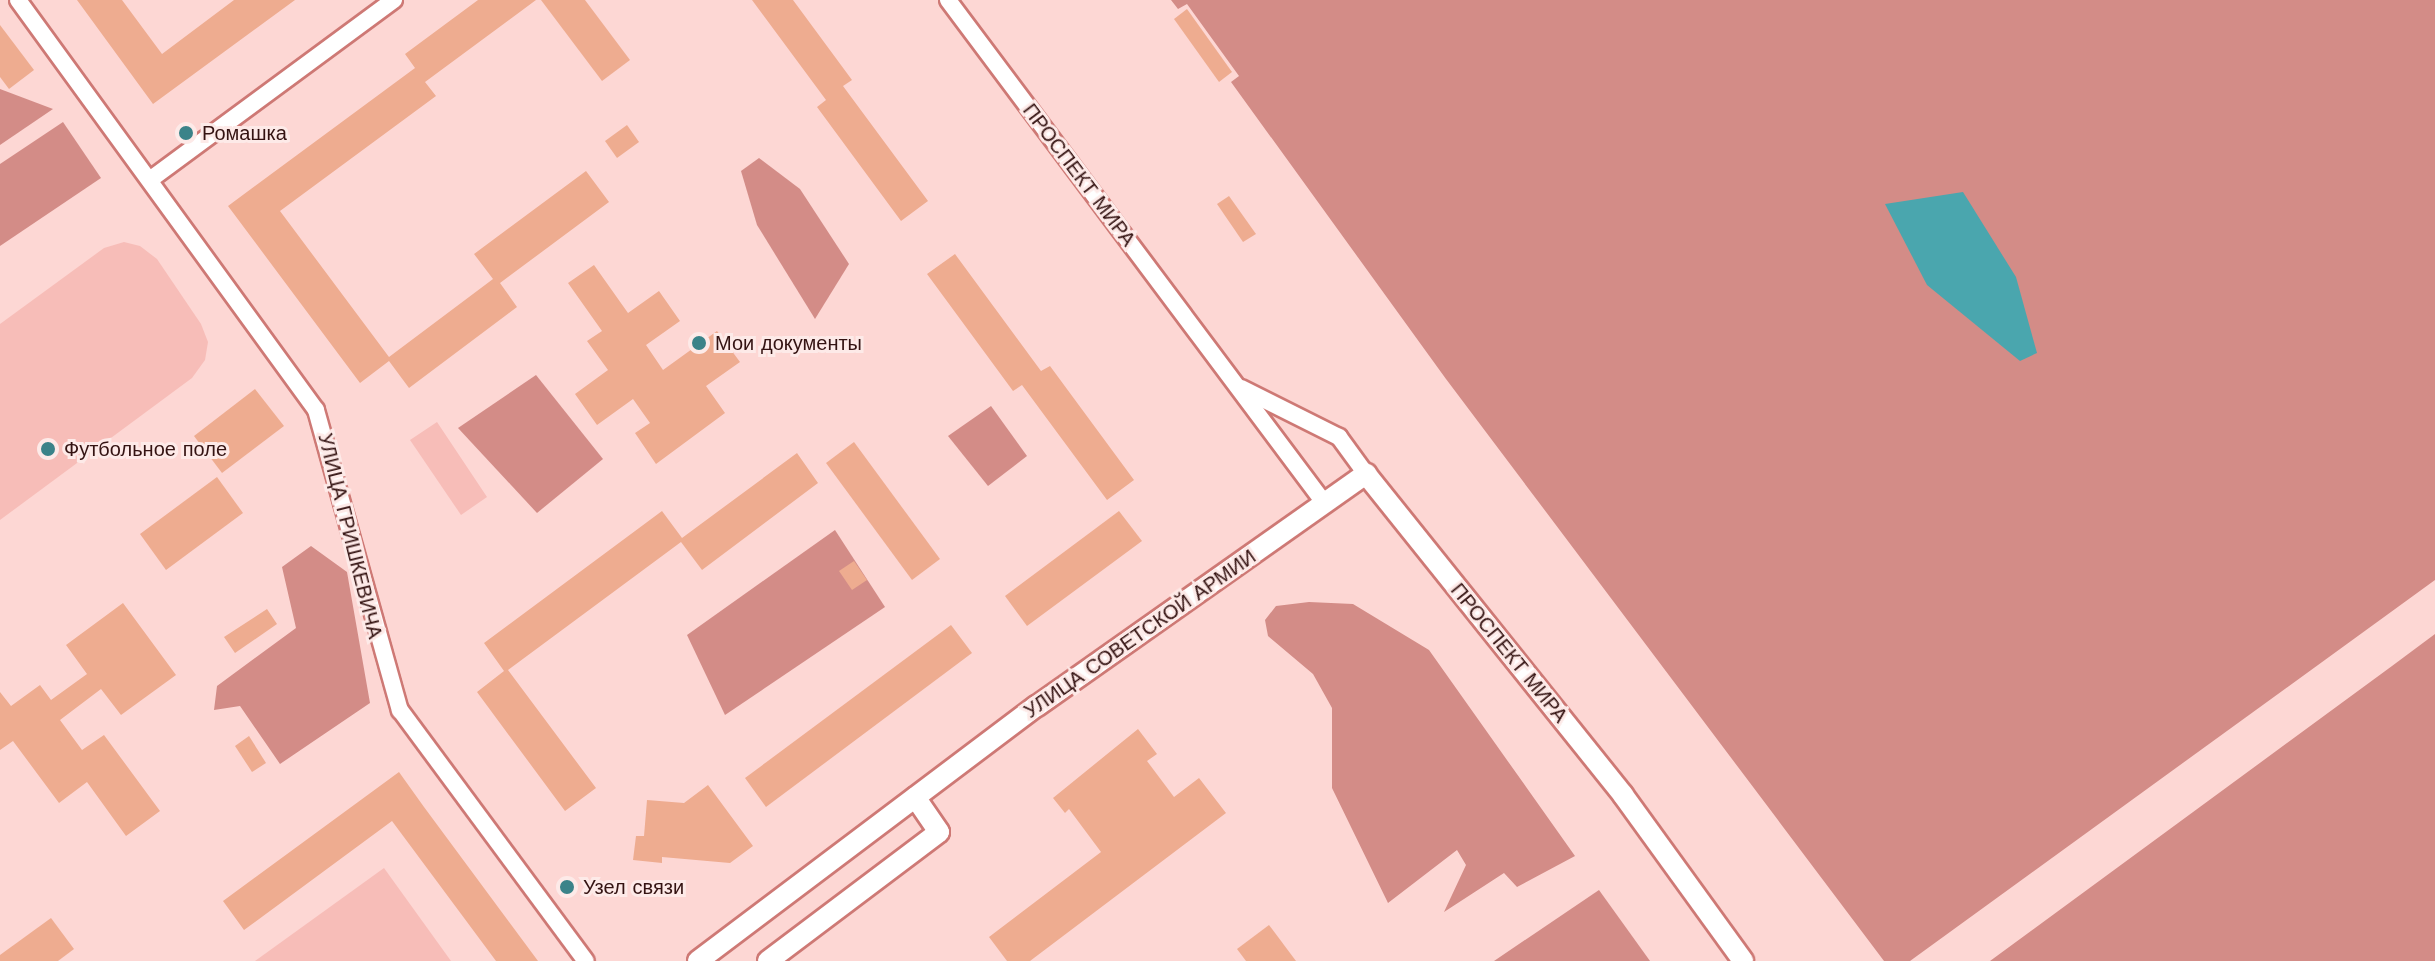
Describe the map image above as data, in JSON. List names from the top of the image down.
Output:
{
  "streets": {
    "street": ["ПРОСПЕКТ МИРА", "УЛИЦА ГРИШКЕВИЧА", "УЛИЦА СОВЕТСКОЙ АРМИИ"]
  },
  "crossings": [
    ["ПРОСПЕКТ МИРА", "УЛИЦА СОВЕТСКОЙ АРМИИ"]
  ],
  "places": [
    "Ромашка",
    "Мои документы",
    "Футбольное поле",
    "Узел связи"
  ]
}
